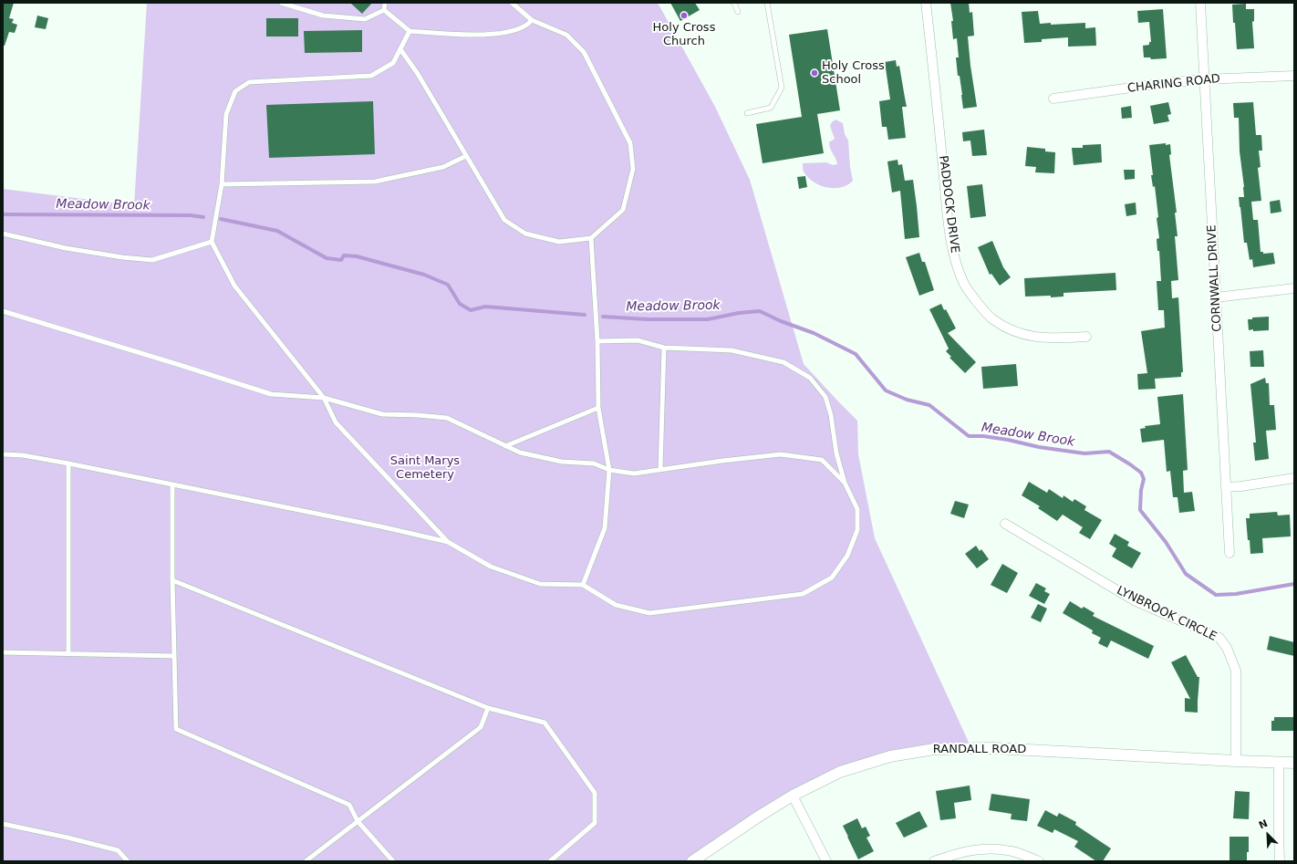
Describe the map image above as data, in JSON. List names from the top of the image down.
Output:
{
  "streets": {
    "street": [
      "CHARING ROAD",
      "PADDOCK DRIVE",
      "CORNWALL DRIVE",
      "LYNBROOK CIRCLE",
      "RANDALL ROAD"
    ]
  },
  "crossings": [
    ["CHARING ROAD", "CORNWALL DRIVE"],
    ["LYNBROOK CIRCLE", "RANDALL ROAD"]
  ],
  "water": ["Meadow Brook"],
  "parks": ["Saint Marys Cemetery"],
  "places": ["Holy Cross Church", "Holy Cross School"],
  "north": "top left"
}
